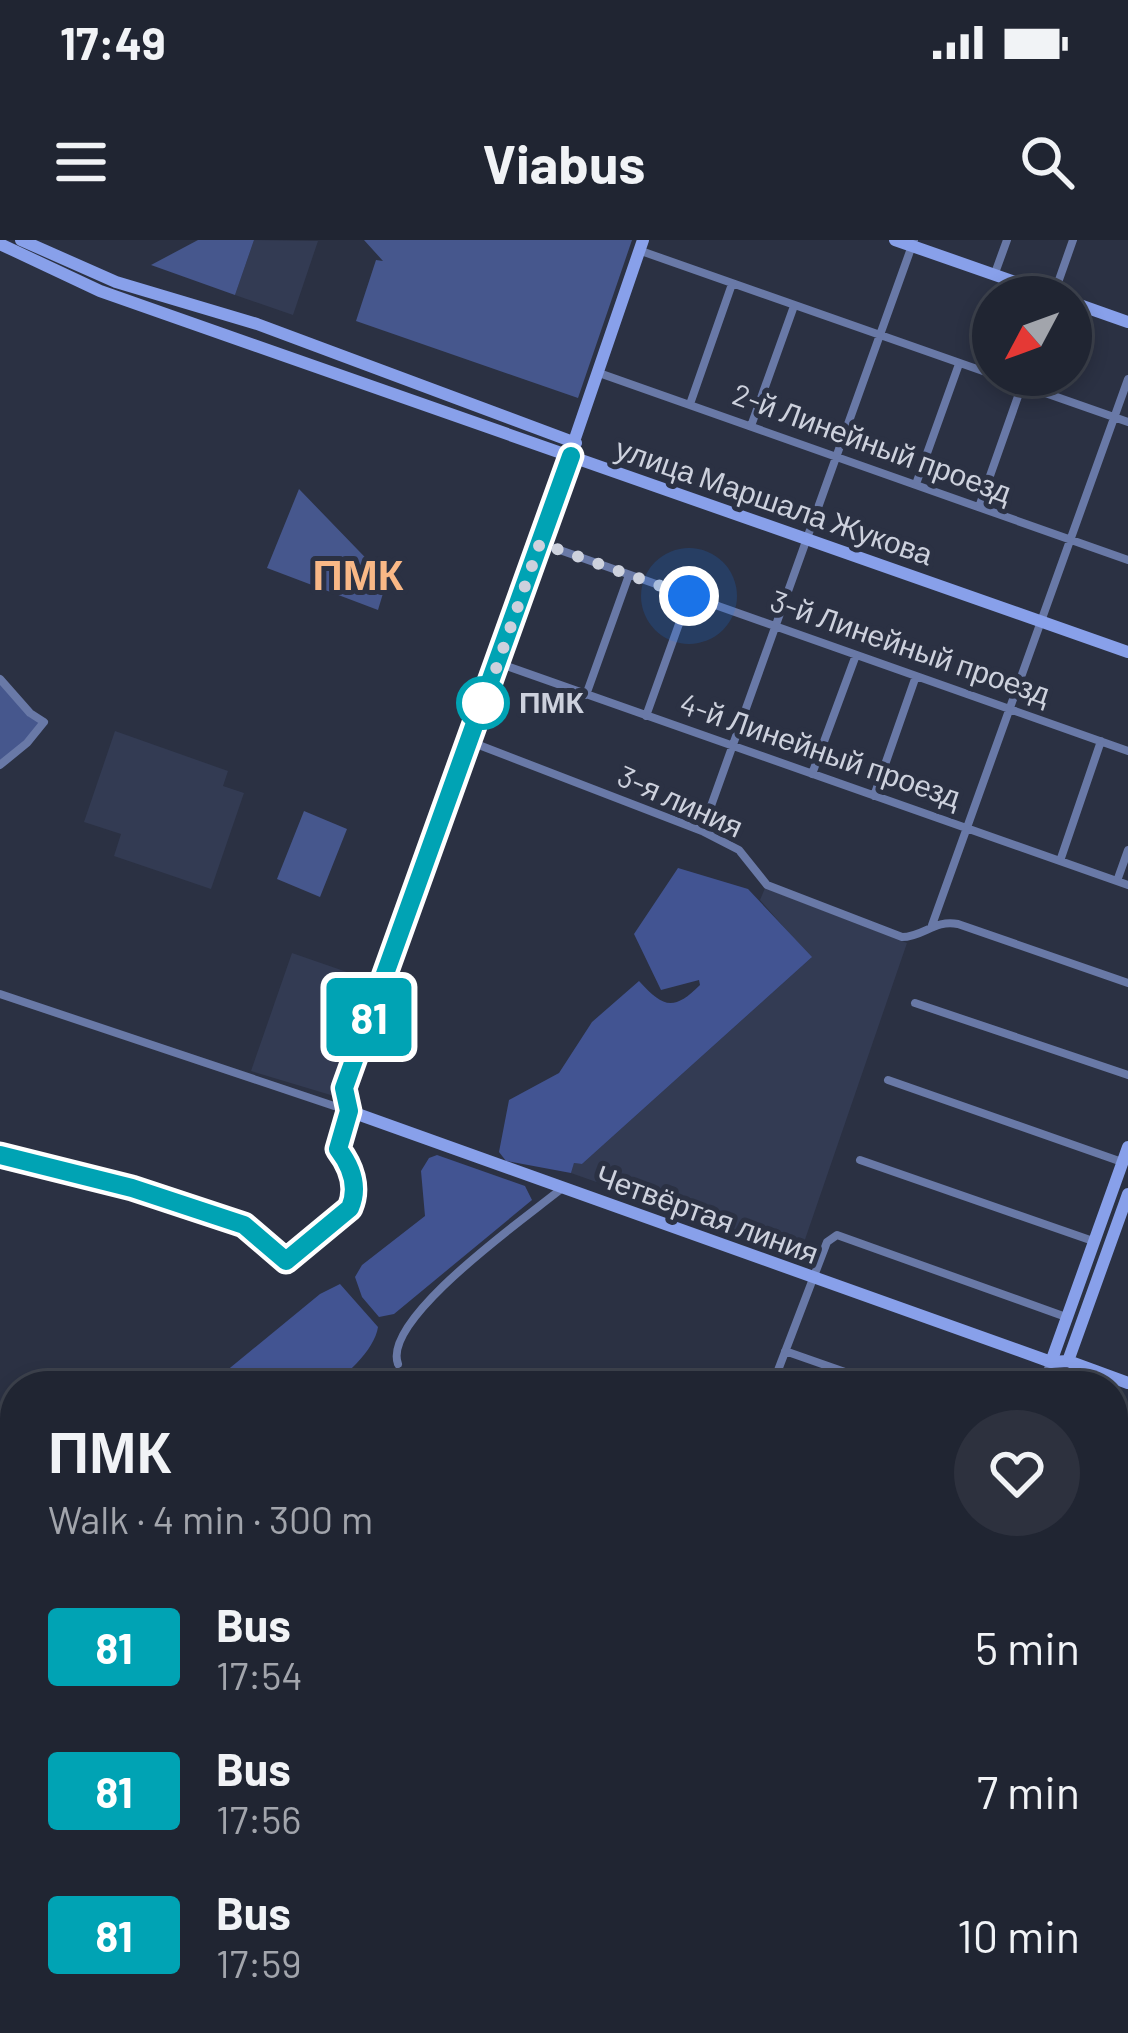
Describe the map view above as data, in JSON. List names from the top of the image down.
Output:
{
  "streets": {
    "main road": ["улица Маршала Жукова", "Четвёртая линия"],
    "street": [
      "2-й Линейный проезд",
      "3-й Линейный проезд",
      "4-й Линейный проезд",
      "3-я линия"
    ]
  },
  "districts": ["ПМК"],
  "places": ["ПМК"],
  "lines": ["bus line 81"],
  "north": "bottom left",
  "page": {
    "status": "17:49",
    "header": "Viabus",
    "on_map": "81",
    "heading": ["ПМК", "Walk · 4 min · 300 m"],
    "list": [
      {
        "mark": "81",
        "name": "Bus",
        "note": "17:54",
        "value": "5 min"
      },
      {
        "mark": "81",
        "name": "Bus",
        "note": "17:56",
        "value": "7 min"
      },
      {
        "mark": "81",
        "name": "Bus",
        "note": "17:59",
        "value": "10 min"
      }
    ]
  }
}
